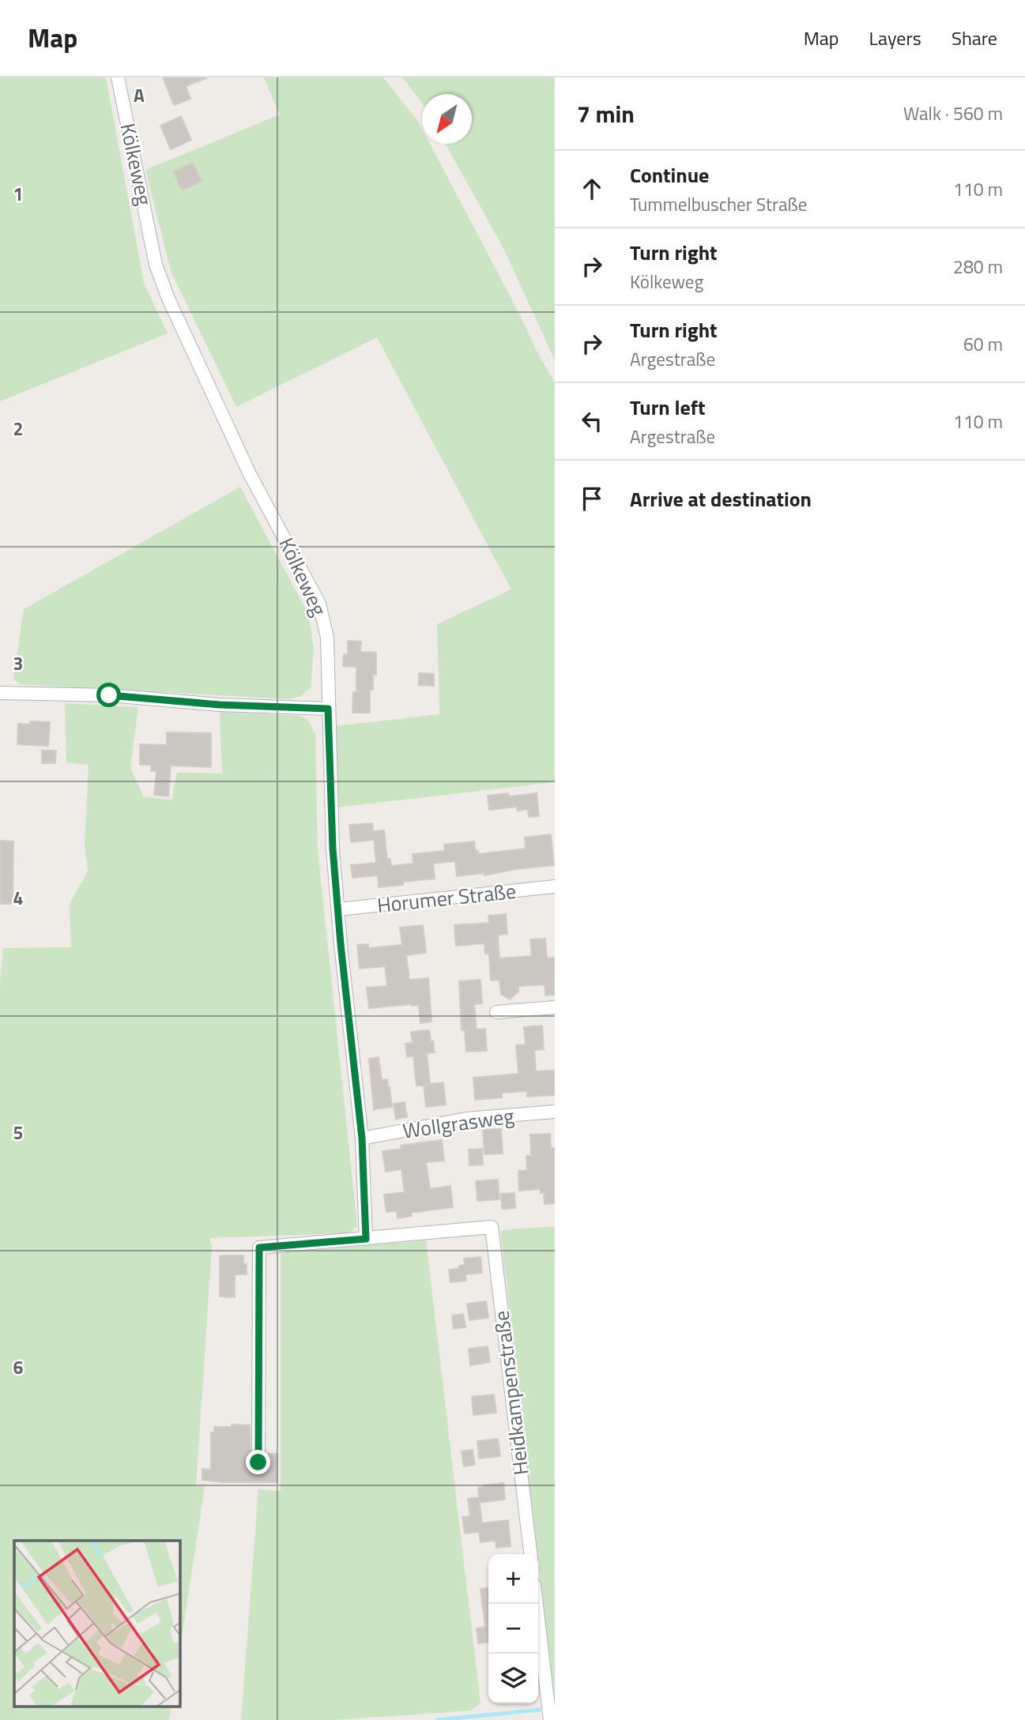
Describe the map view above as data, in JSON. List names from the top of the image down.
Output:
{
  "streets": {
    "street": [
      "Kölkeweg",
      "Horumer Straße",
      "Wollgrasweg",
      "Heidkampenstraße"
    ]
  },
  "crossings": [
    ["Kölkeweg", "Horumer Straße"],
    ["Kölkeweg", "Wollgrasweg"],
    ["Kölkeweg", "Heidkampenstraße"]
  ],
  "north": "bottom left",
  "page": {
    "header": "Map",
    "nav": ["Map", "Layers", "Share"],
    "heading": ["7 min", "Walk · 560 m"],
    "list": [
      ["Continue", "Tummelbuscher Straße", "110 m"],
      ["Turn right", "Kölkeweg", "280 m"],
      ["Turn right", "Argestraße", "60 m"],
      ["Turn left", "Argestraße", "110 m"],
      "Arrive at destination"
    ],
    "map_buttons": ["+", "−"]
  },
  "grid": {
    "columns": ["A"],
    "rows": [
      "1",
      "2",
      "3",
      "4",
      "5",
      "6"
    ]
  }
}
